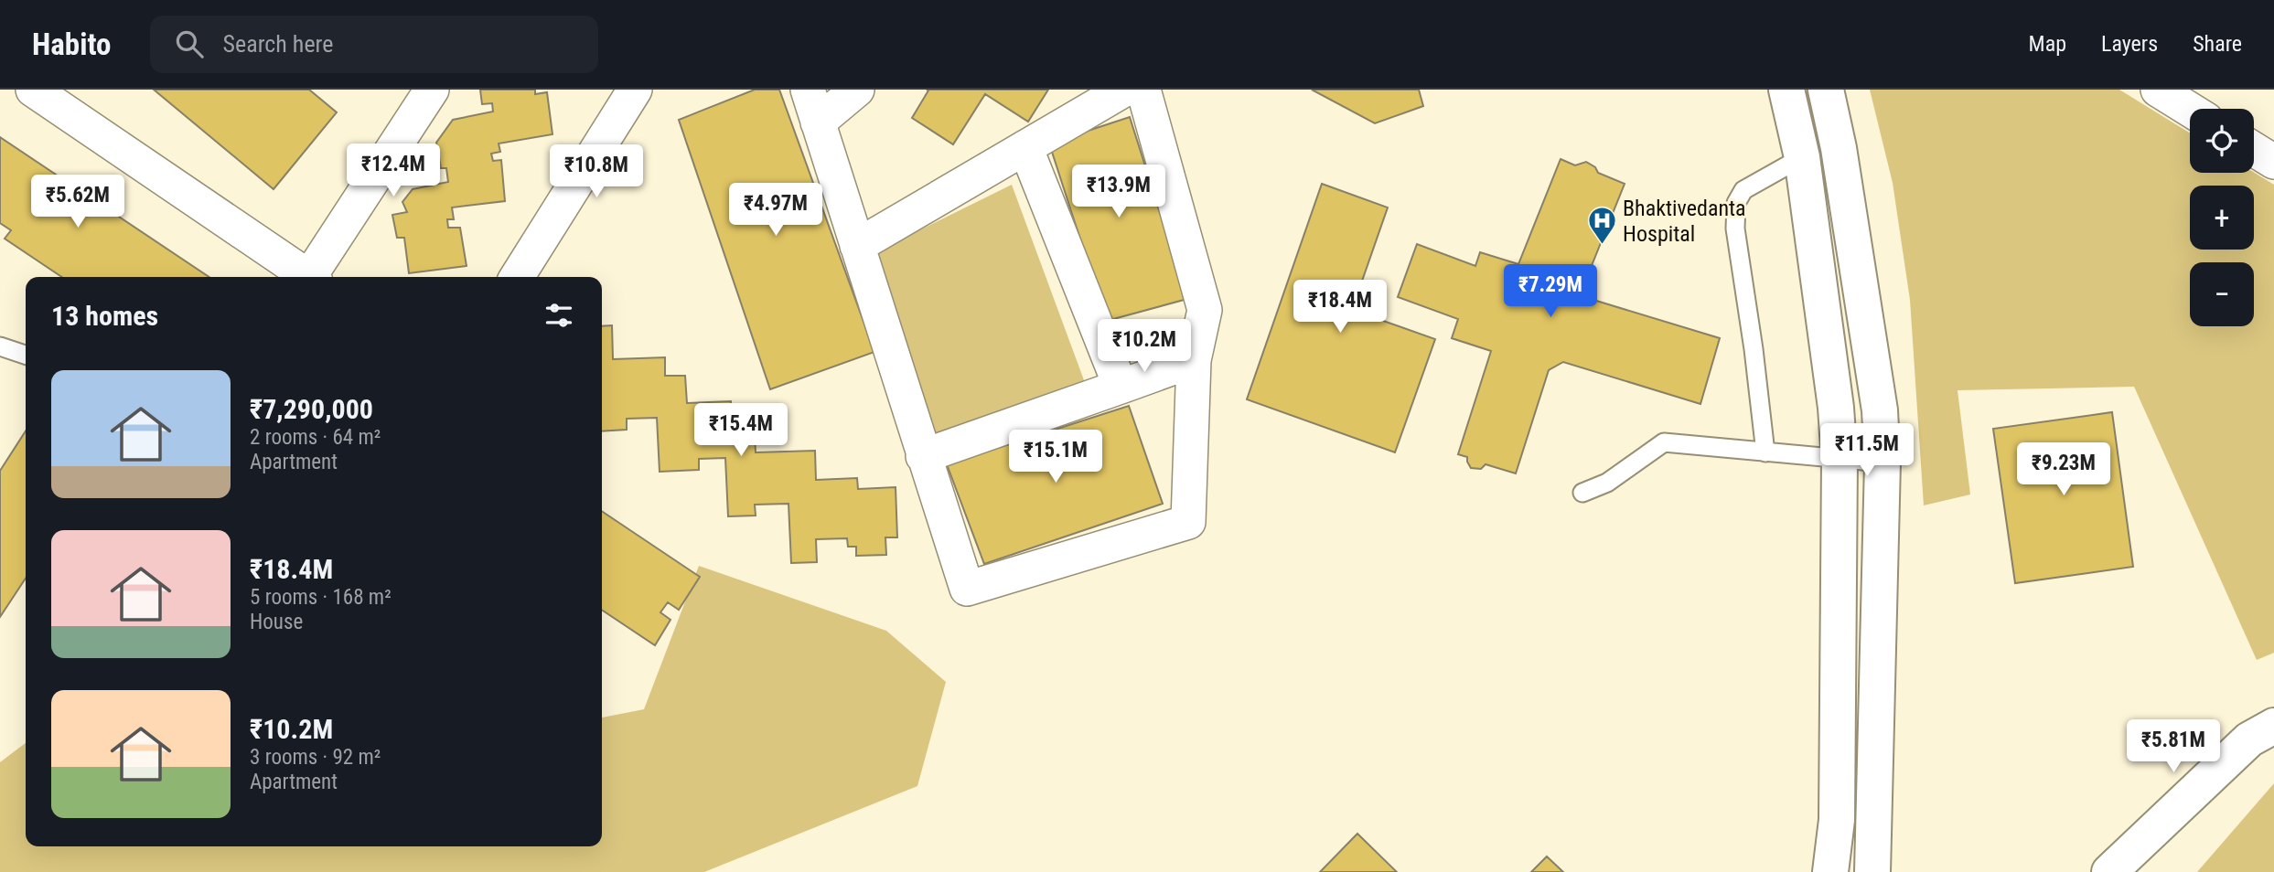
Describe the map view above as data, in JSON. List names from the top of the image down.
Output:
{
  "places": {
    "hospital": ["Bhaktivedanta Hospital"]
  },
  "page": {
    "header": "Habito",
    "search": "Search here",
    "nav": ["Map", "Layers", "Share"],
    "map_buttons": ["+", "−"],
    "price": [
      "₹12.4M",
      "₹10.8M",
      "₹13.9M",
      "₹5.62M",
      "₹4.97M",
      "₹7.29M",
      "₹18.4M",
      "₹10.2M",
      "₹15.4M",
      "₹11.5M",
      "₹15.1M",
      "₹9.23M",
      "₹5.81M"
    ],
    "heading": "13 homes",
    "list": [
      {
        "name": "₹7,290,000",
        "note": "2 rooms · 64 m² · Apartment"
      },
      {
        "name": "₹18.4M",
        "note": "5 rooms · 168 m² · House"
      },
      {
        "name": "₹10.2M",
        "note": "3 rooms · 92 m² · Apartment"
      }
    ]
  }
}
